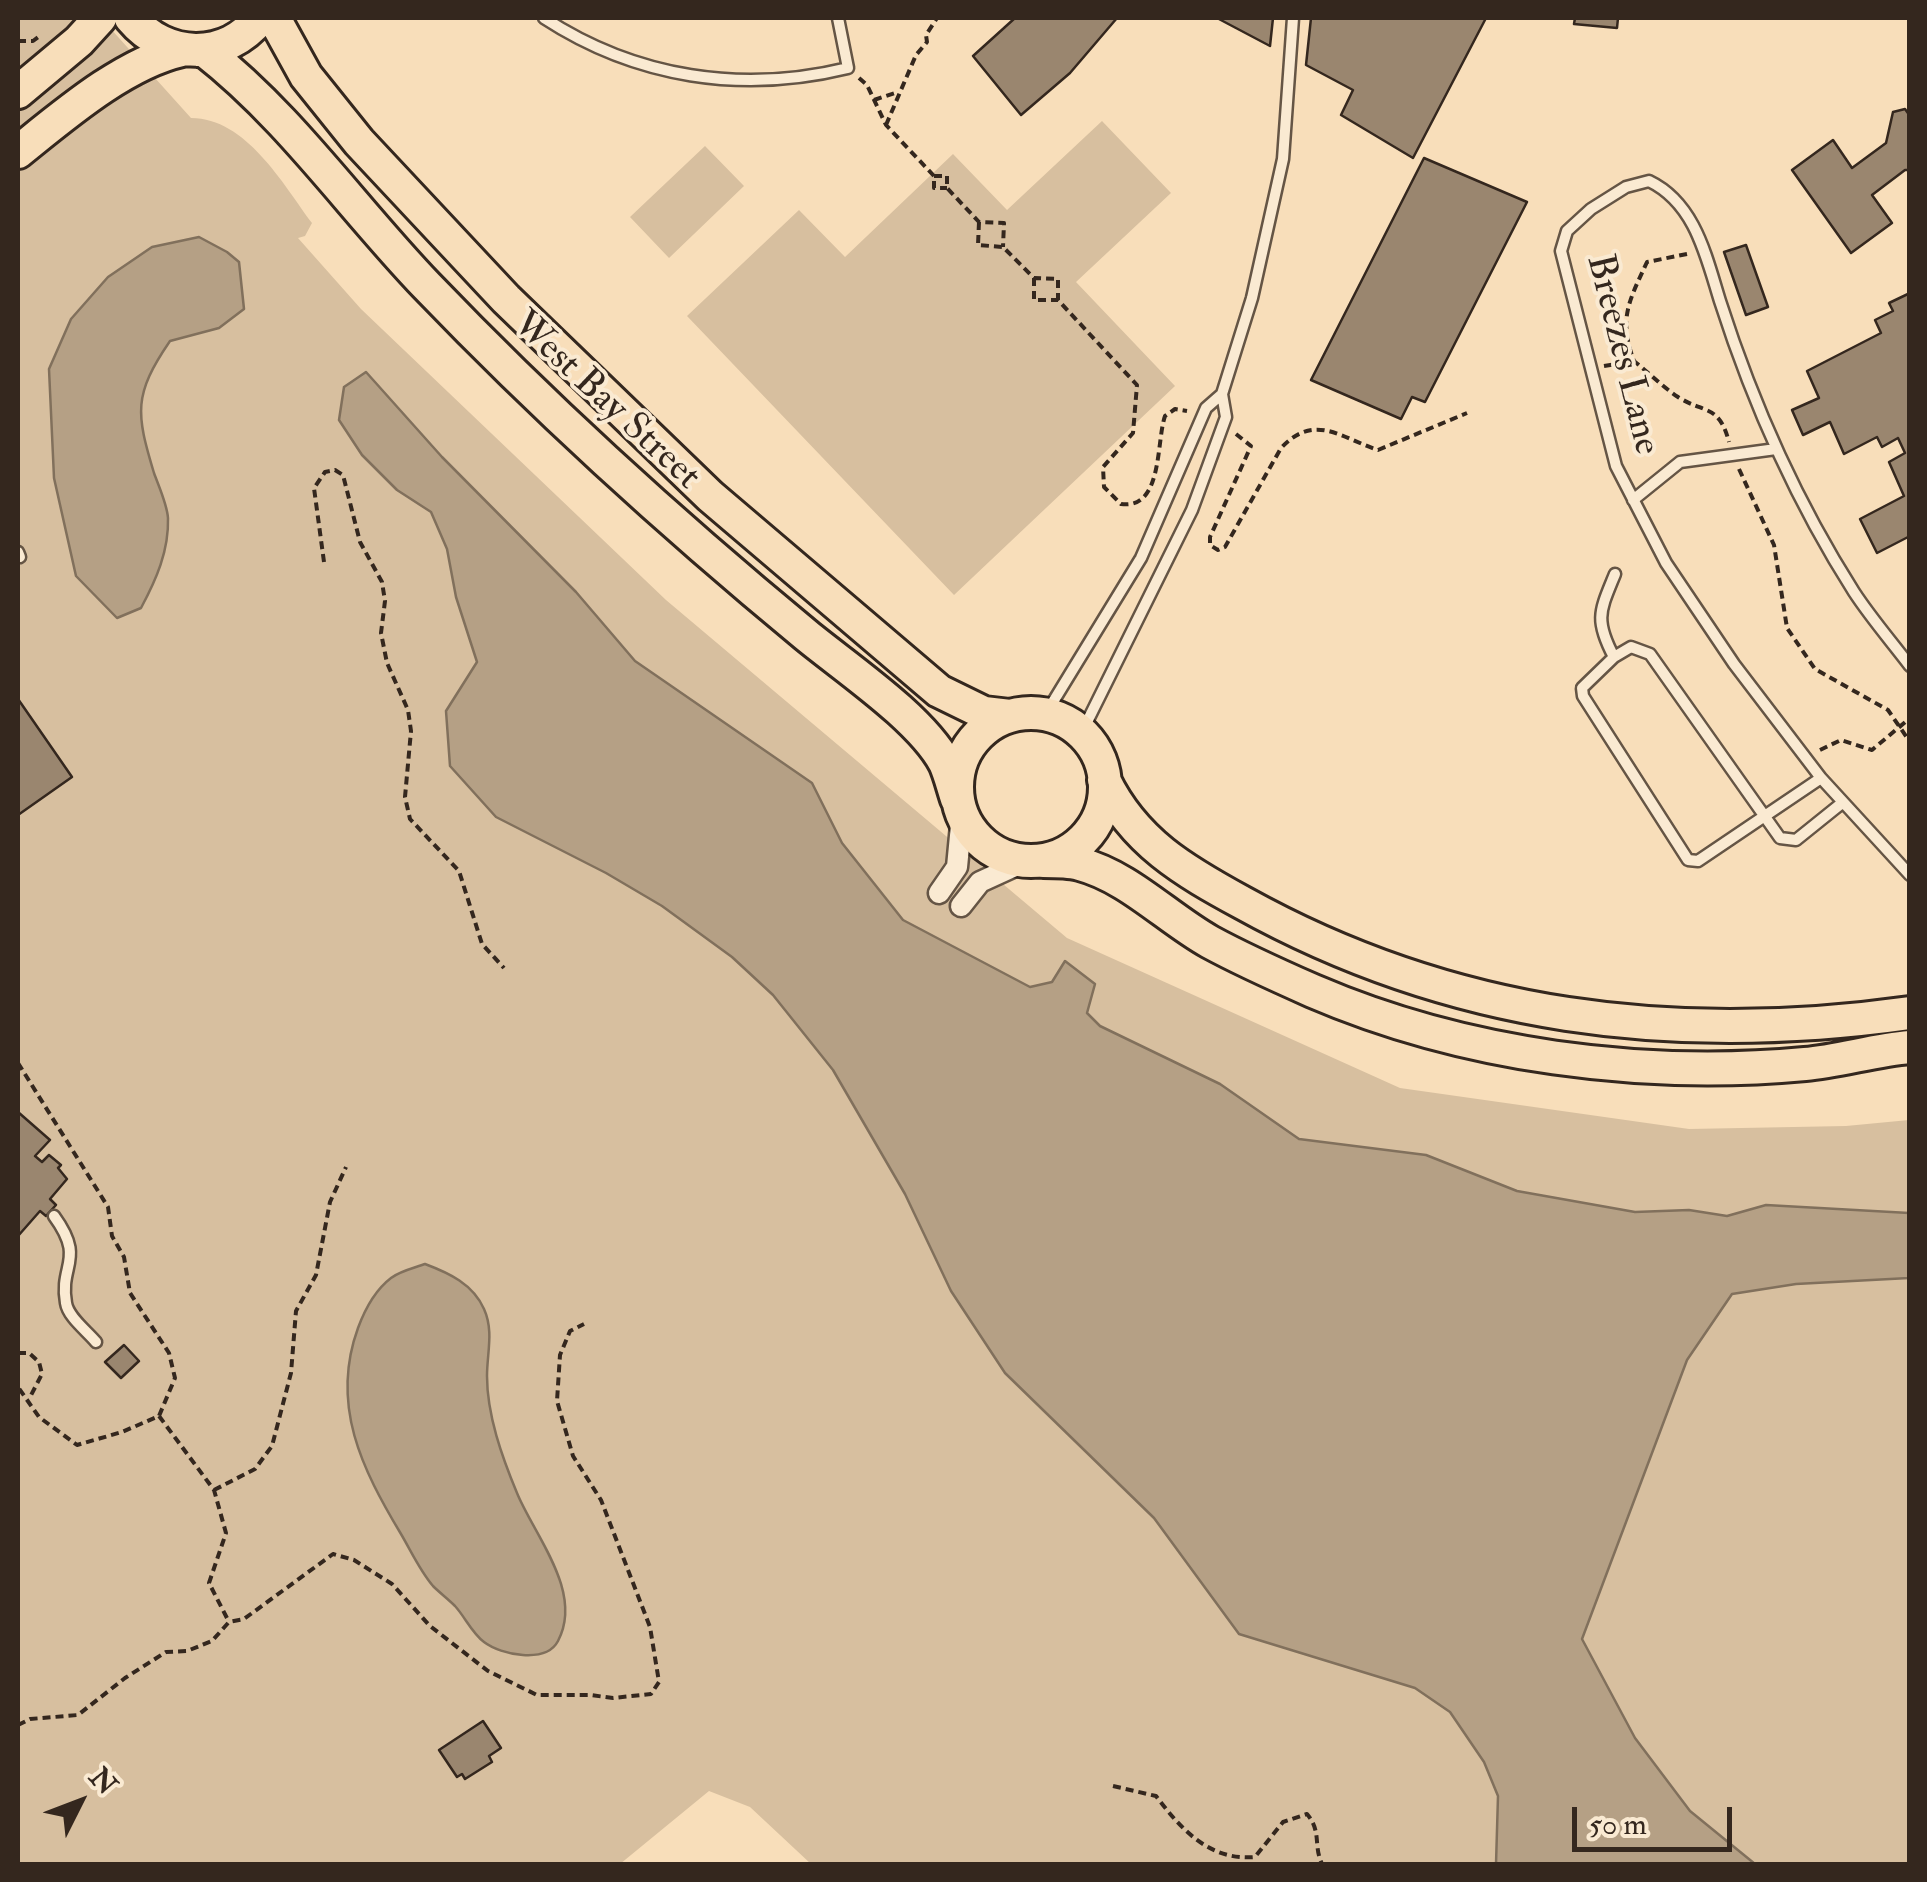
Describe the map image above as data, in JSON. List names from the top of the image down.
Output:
{
  "streets": {
    "main road": ["West Bay Street"],
    "lane": ["Breezes Lane"]
  },
  "scale_bar": "50 m",
  "north": "top right"
}
